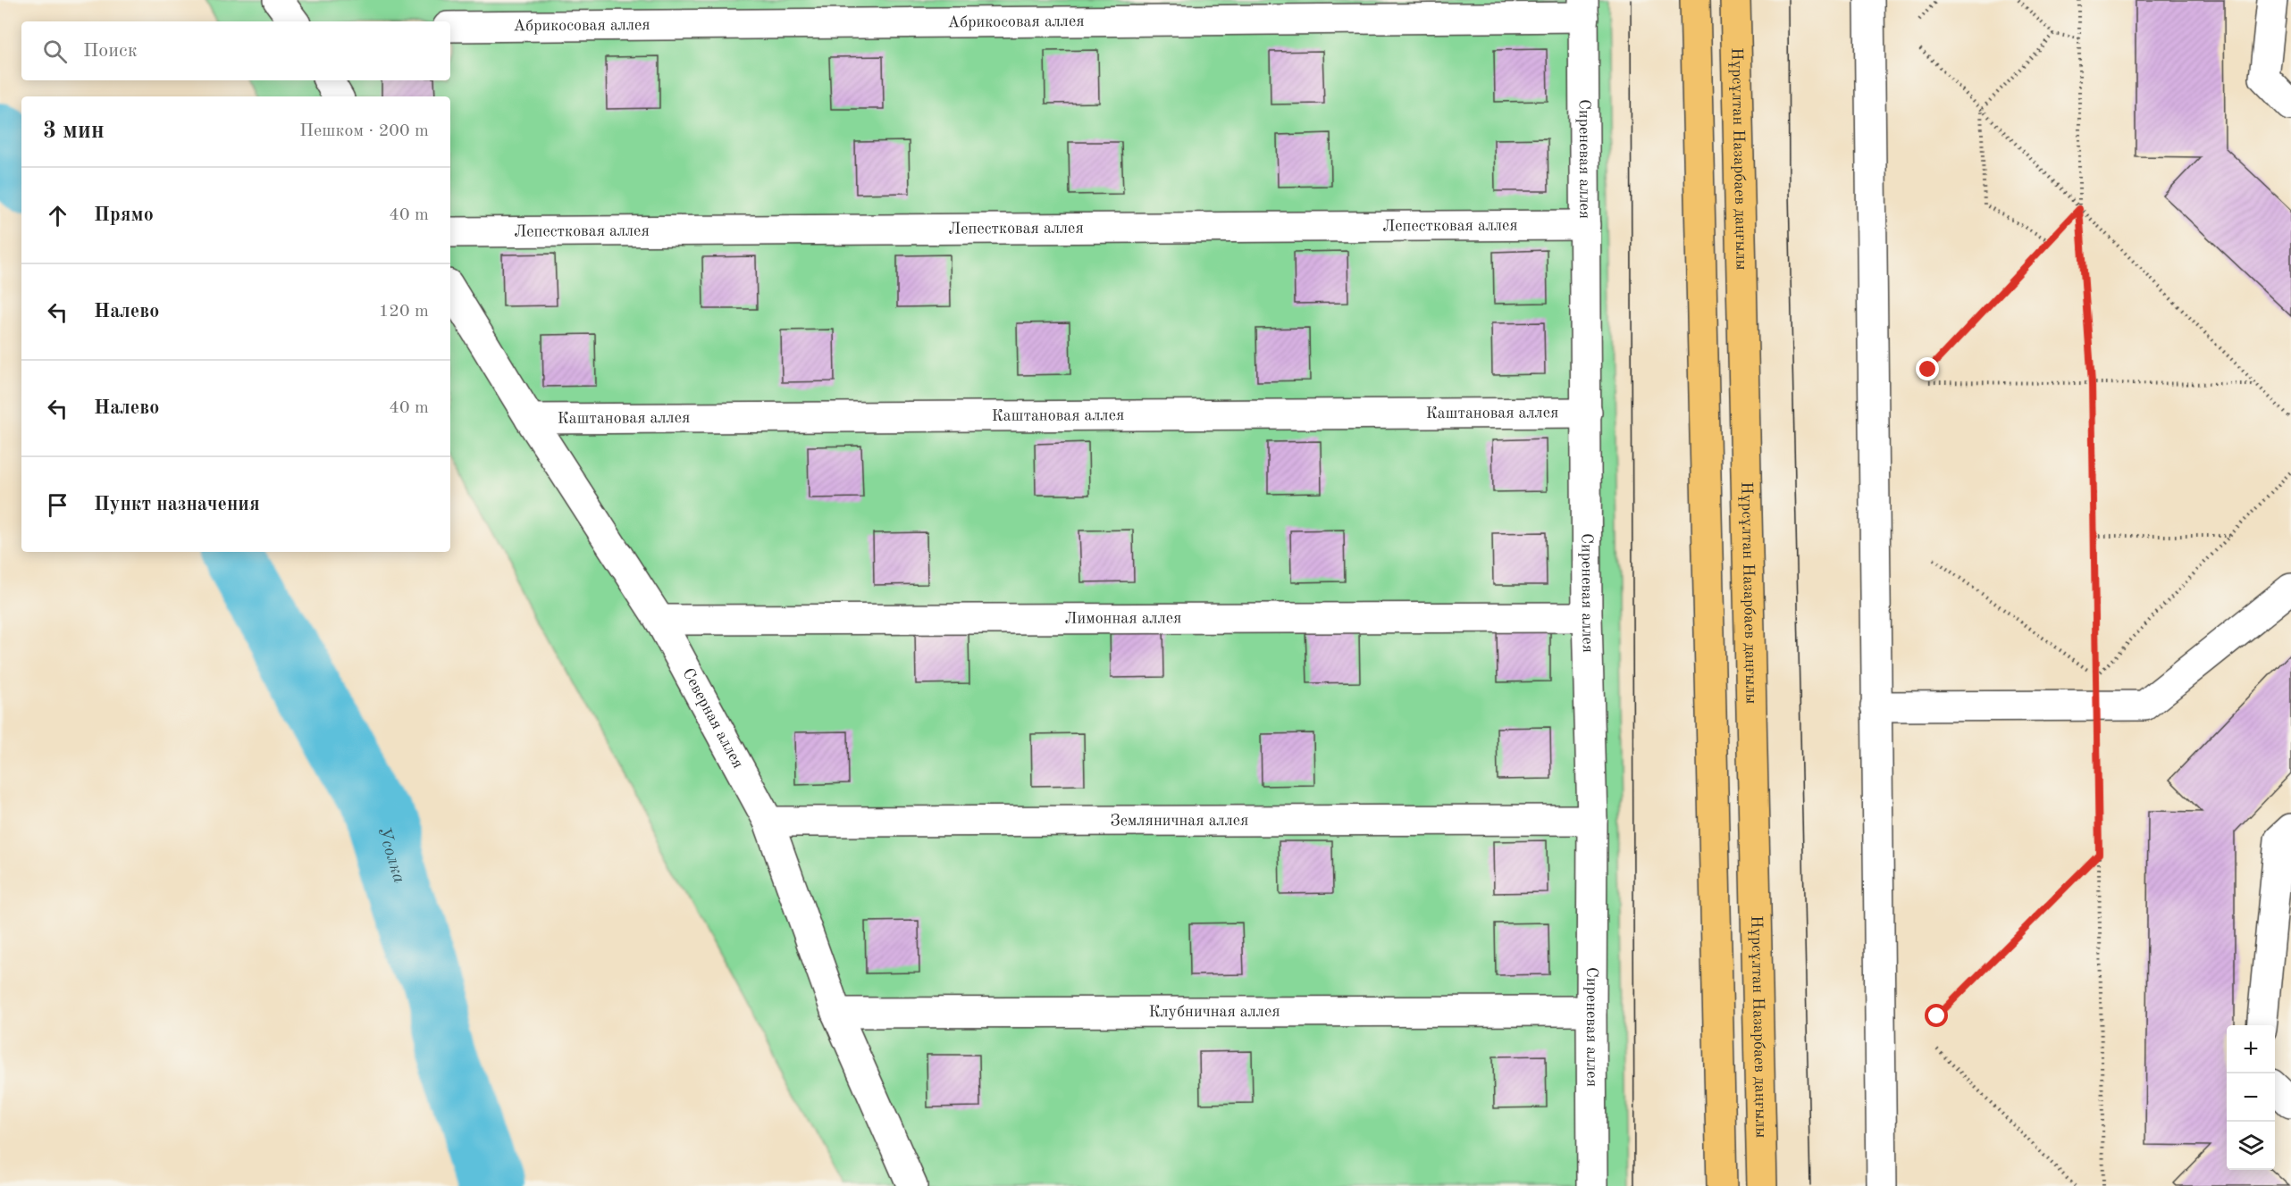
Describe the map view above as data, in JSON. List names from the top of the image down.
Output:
{
  "streets": {
    "main road": ["Нұрсұлтан Назарбаев даңғылы"],
    "street": [
      "Абрикосовая аллея",
      "Сиреневая аллея",
      "Лепестковая аллея",
      "Каштановая аллея",
      "Лимонная аллея",
      "Северная аллея",
      "Земляничная аллея",
      "Клубничная аллея"
    ]
  },
  "crossings": [
    ["Абрикосовая аллея", "Сиреневая аллея"],
    ["Сиреневая аллея", "Лепестковая аллея"],
    ["Сиреневая аллея", "Каштановая аллея"],
    ["Сиреневая аллея", "Лимонная аллея"],
    ["Сиреневая аллея", "Земляничная аллея"],
    ["Сиреневая аллея", "Клубничная аллея"],
    ["Каштановая аллея", "Северная аллея"],
    ["Лимонная аллея", "Северная аллея"],
    ["Северная аллея", "Земляничная аллея"],
    ["Северная аллея", "Клубничная аллея"]
  ],
  "water": ["Усолка"],
  "page": {
    "search": "Поиск",
    "heading": ["3 мин", "Пешком · 200 m"],
    "list": [
      ["Прямо", "40 m"],
      ["Налево", "120 m"],
      ["Налево", "40 m"],
      "Пункт назначения"
    ],
    "map_buttons": ["+", "−"]
  }
}
